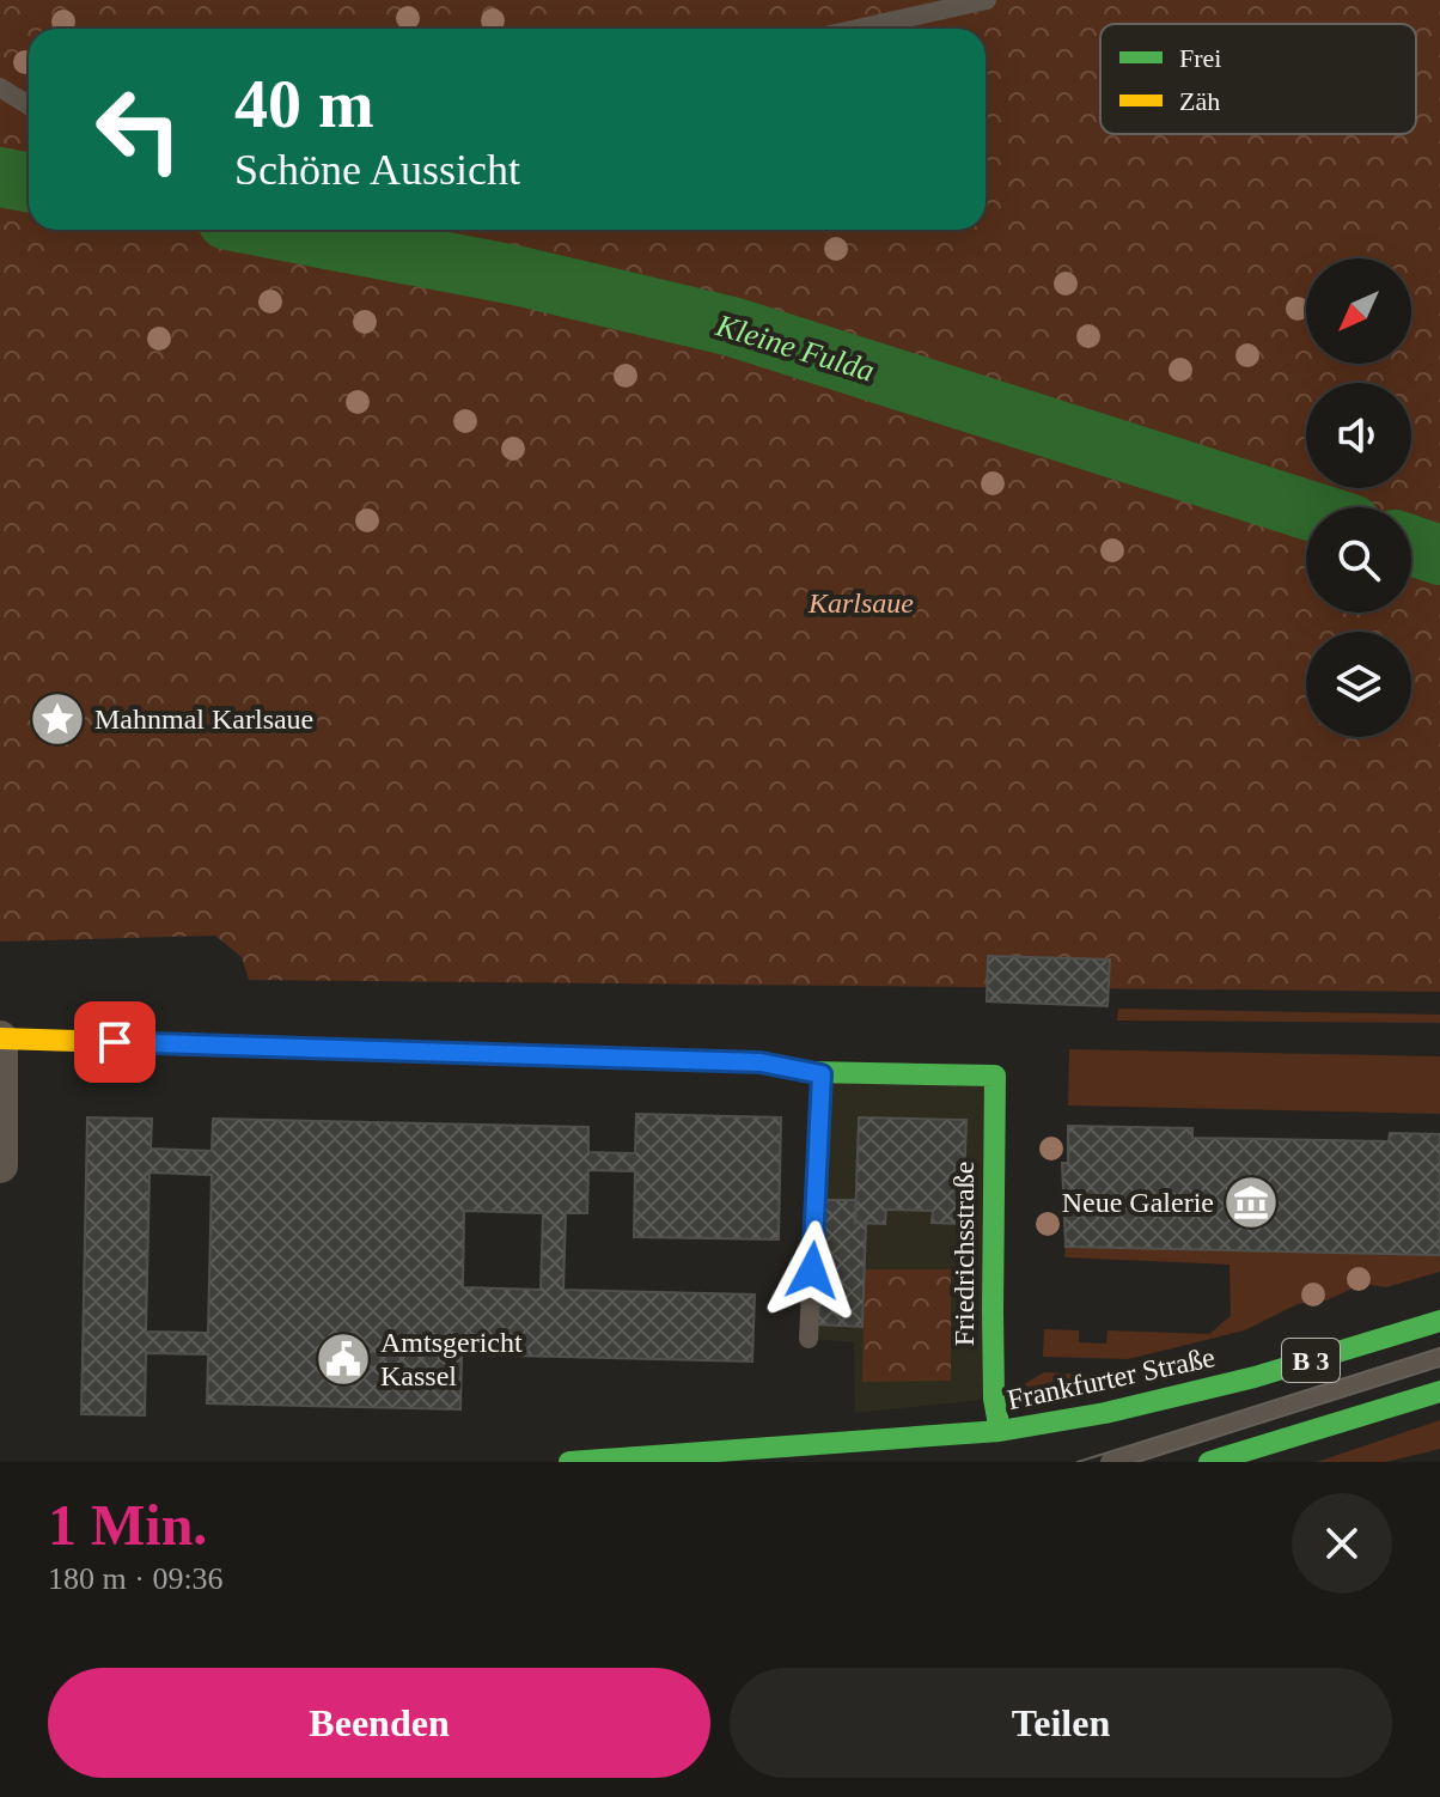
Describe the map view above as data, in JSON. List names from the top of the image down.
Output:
{
  "streets": {
    "street": ["Friedrichsstraße", "B 3", "Frankfurter Straße"]
  },
  "crossings": [
    ["Friedrichsstraße", "Frankfurter Straße"]
  ],
  "water": ["Kleine Fulda"],
  "parks": ["Karlsaue"],
  "places": {
    "place": ["Mahnmal Karlsaue"],
    "museum": ["Neue Galerie"],
    "public building": ["Amtsgericht Kassel"]
  },
  "legend": ["Frei", "Zäh"],
  "north": "bottom left",
  "page": {
    "turn": ["40 m", "Schöne Aussicht"],
    "heading": ["1 Min.", "180 m · 09:36"],
    "buttons": ["Beenden", "Teilen"]
  }
}
